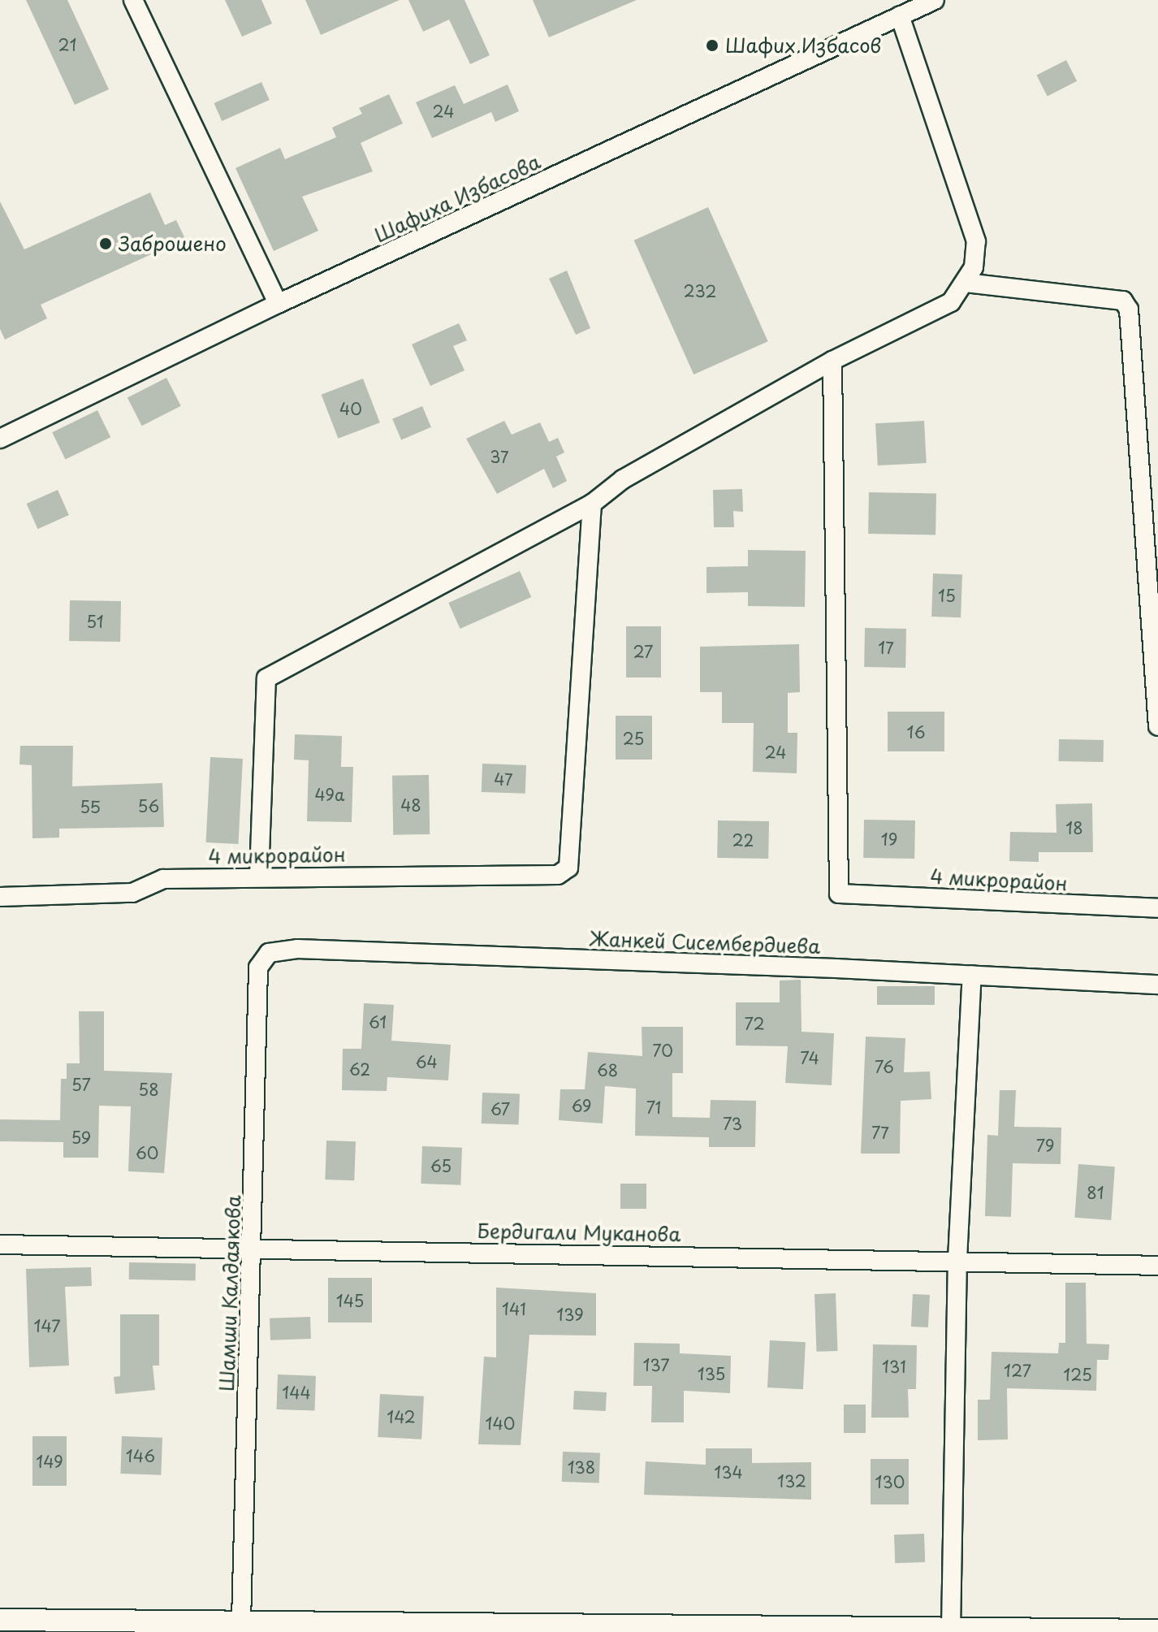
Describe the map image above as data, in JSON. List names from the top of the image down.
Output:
{
  "streets": {
    "street": [
      "Шафиха Избасова",
      "4 микрорайон",
      "Жанкей Сисембердиева",
      "Бердигали Муканова",
      "Шамши Калдаякова"
    ]
  },
  "crossings": [
    ["Жанкей Сисембердиева", "Шамши Калдаякова"],
    ["Бердигали Муканова", "Шамши Калдаякова"]
  ],
  "places": ["Шафих Избасов", "Заброшено"],
  "house_numbers": [
    "21",
    "24",
    "232",
    "40",
    "37",
    "15",
    "51",
    "17",
    "27",
    "16",
    "25",
    "24",
    "47",
    "49а",
    "48",
    "56",
    "55",
    "18",
    "19",
    "22",
    "61",
    "72",
    "70",
    "74",
    "64",
    "76",
    "62",
    "68",
    "57",
    "58",
    "69",
    "71",
    "67",
    "73",
    "77",
    "59",
    "79",
    "60",
    "65",
    "81",
    "145",
    "141",
    "139",
    "147",
    "137",
    "131",
    "127",
    "135",
    "125",
    "144",
    "142",
    "140",
    "146",
    "149",
    "138",
    "134",
    "132",
    "130"
  ]
}
